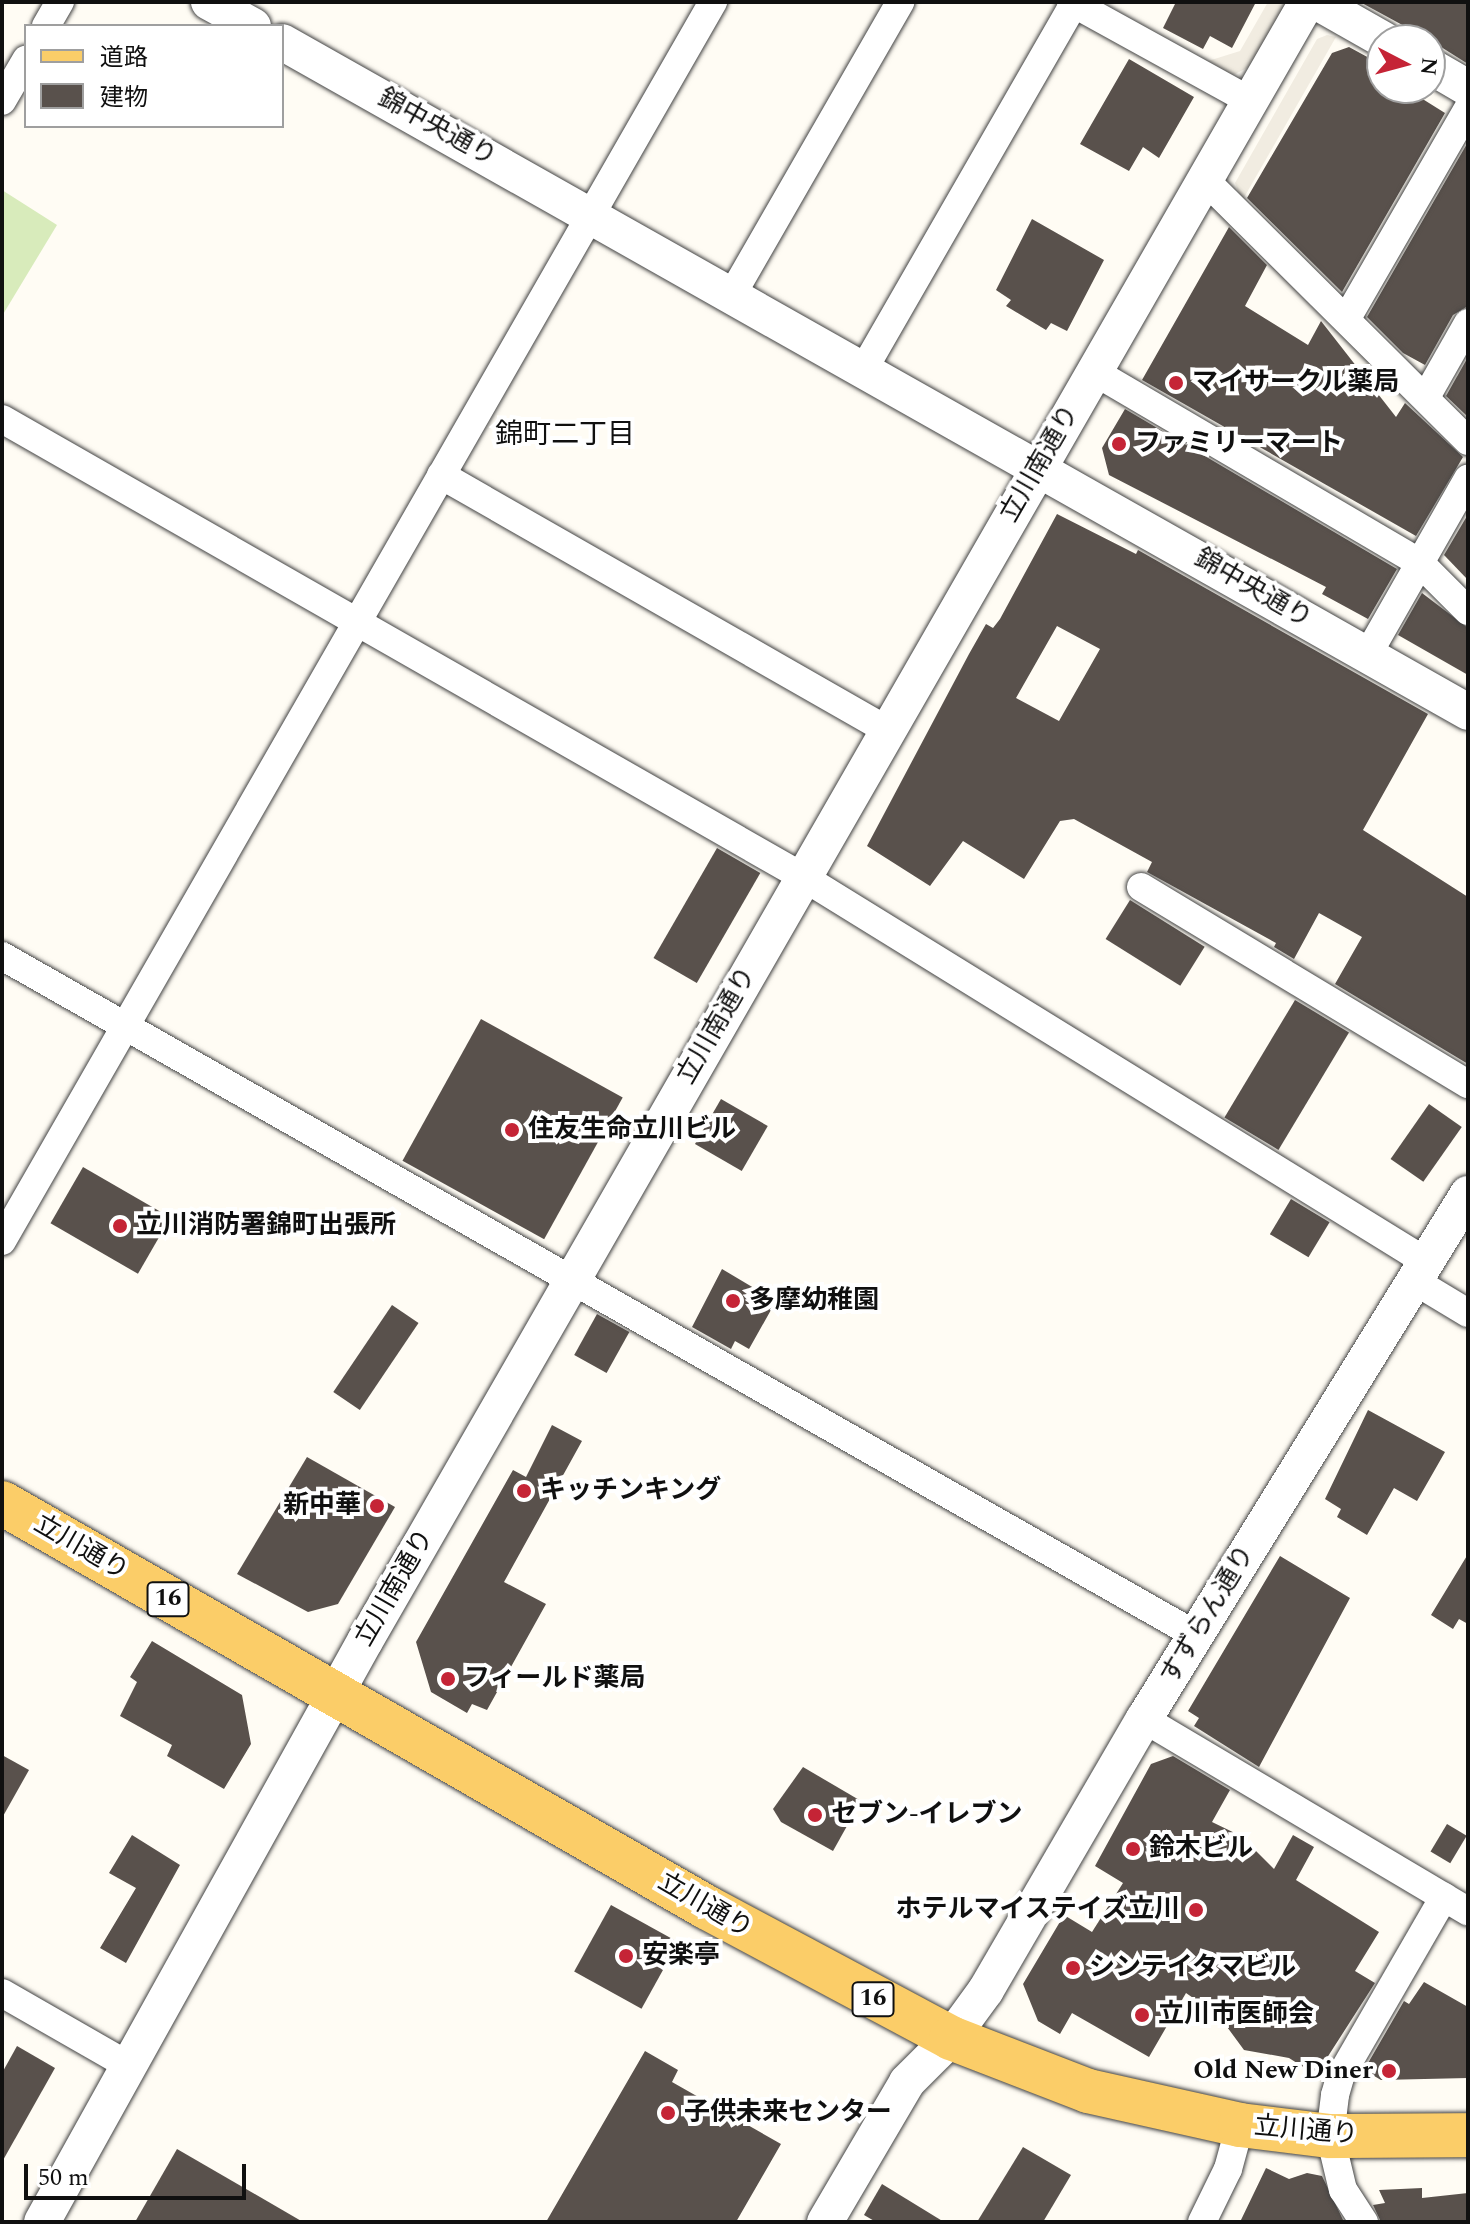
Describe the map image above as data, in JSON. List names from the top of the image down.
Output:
{
  "streets": {
    "main road": ["立川通り", "16"],
    "street": ["錦中央通り", "立川南通り", "すずらん通り"]
  },
  "crossings": [
    ["錦中央通り", "立川南通り"],
    ["立川南通り", "立川通り"],
    ["立川通り", "すずらん通り"]
  ],
  "districts": ["錦町二丁目"],
  "places": [
    "マイサークル薬局",
    "ファミリーマート",
    "住友生命立川ビル",
    "立川消防署錦町出張所",
    "多摩幼稚園",
    "キッチンキング",
    "新中華",
    "フィールド薬局",
    "セブン-イレブン",
    "鈴木ビル",
    "ホテルマイステイズ立川",
    "安楽亭",
    "シンテイタマビル",
    "立川市医師会",
    "Old New Diner",
    "子供未来センター"
  ],
  "legend": ["道路", "建物"],
  "scale_bar": "50 m",
  "north": "right"
}
